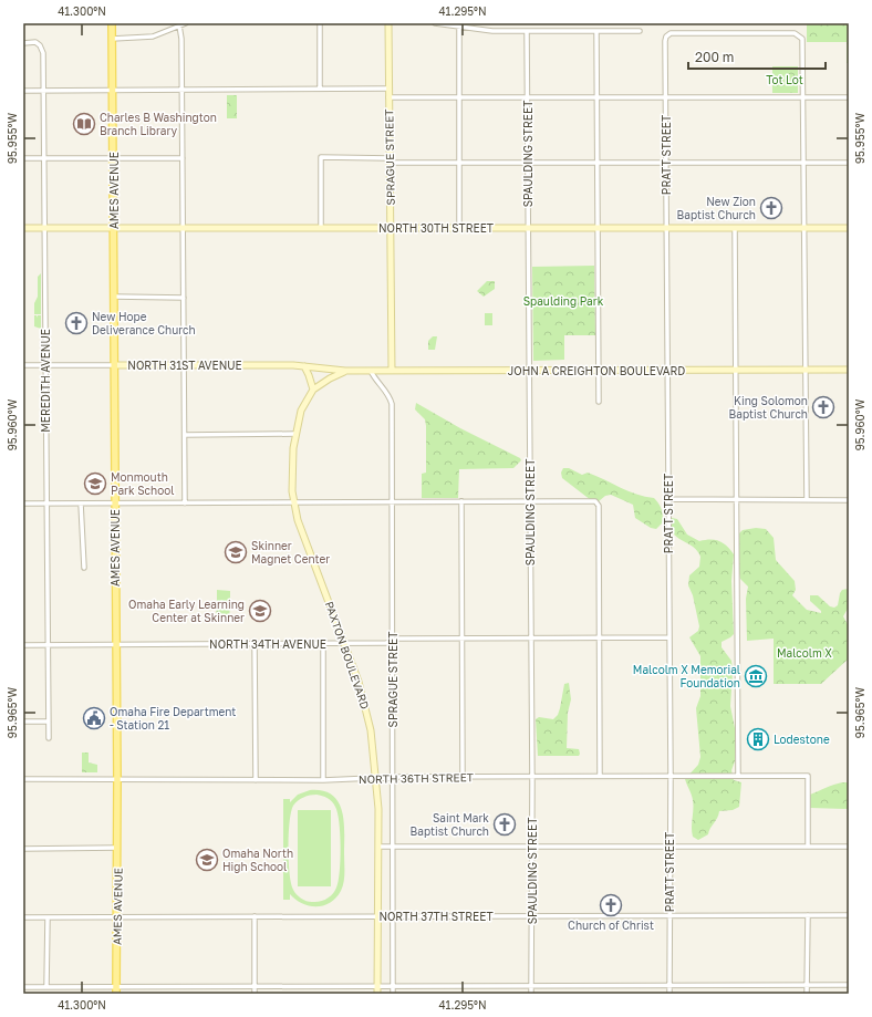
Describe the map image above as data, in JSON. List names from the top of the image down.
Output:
{
  "streets": {
    "main road": ["AMES AVENUE"],
    "street": [
      "SPAULDING STREET",
      "PRATT STREET",
      "SPRAGUE STREET",
      "NORTH 30TH STREET",
      "NORTH 31ST AVENUE",
      "JOHN A CREIGHTON BOULEVARD",
      "MEREDITH AVENUE",
      "NORTH 34TH AVENUE",
      "PAXTON BOULEVARD",
      "NORTH 36TH STREET",
      "NORTH 37TH STREET"
    ]
  },
  "crossings": [
    ["SPAULDING STREET", "NORTH 30TH STREET"],
    ["SPAULDING STREET", "JOHN A CREIGHTON BOULEVARD"],
    ["SPAULDING STREET", "NORTH 34TH AVENUE"],
    ["SPAULDING STREET", "NORTH 36TH STREET"],
    ["SPAULDING STREET", "NORTH 37TH STREET"],
    ["PRATT STREET", "NORTH 30TH STREET"],
    ["PRATT STREET", "JOHN A CREIGHTON BOULEVARD"],
    ["PRATT STREET", "NORTH 34TH AVENUE"],
    ["PRATT STREET", "NORTH 36TH STREET"],
    ["PRATT STREET", "NORTH 37TH STREET"],
    ["SPRAGUE STREET", "NORTH 30TH STREET"],
    ["SPRAGUE STREET", "JOHN A CREIGHTON BOULEVARD"],
    ["SPRAGUE STREET", "NORTH 34TH AVENUE"],
    ["SPRAGUE STREET", "NORTH 36TH STREET"],
    ["SPRAGUE STREET", "NORTH 37TH STREET"],
    ["AMES AVENUE", "NORTH 30TH STREET"],
    ["AMES AVENUE", "NORTH 31ST AVENUE"],
    ["AMES AVENUE", "NORTH 34TH AVENUE"],
    ["AMES AVENUE", "NORTH 36TH STREET"],
    ["AMES AVENUE", "NORTH 37TH STREET"],
    ["NORTH 30TH STREET", "MEREDITH AVENUE"],
    ["NORTH 31ST AVENUE", "JOHN A CREIGHTON BOULEVARD"],
    ["NORTH 31ST AVENUE", "MEREDITH AVENUE"],
    ["NORTH 31ST AVENUE", "PAXTON BOULEVARD"],
    ["JOHN A CREIGHTON BOULEVARD", "PAXTON BOULEVARD"],
    ["MEREDITH AVENUE", "NORTH 34TH AVENUE"],
    ["NORTH 34TH AVENUE", "PAXTON BOULEVARD"],
    ["PAXTON BOULEVARD", "NORTH 36TH STREET"],
    ["PAXTON BOULEVARD", "NORTH 37TH STREET"]
  ],
  "parks": ["Tot Lot", "Spaulding Park", "Malcolm X"],
  "places": {
    "library": ["Charles B Washington Branch Library"],
    "church": [
      "New Zion Baptist Church",
      "New Hope Deliverance Church",
      "King Solomon Baptist Church",
      "Saint Mark Baptist Church",
      "Church of Christ"
    ],
    "school or university": [
      "Monmouth Park School",
      "Skinner Magnet Center",
      "Omaha Early Learning Center at Skinner",
      "Omaha North High School"
    ],
    "museum": ["Malcolm X Memorial Foundation"],
    "public building": ["Omaha Fire Department - Station 21"],
    "building": ["Lodestone"]
  },
  "scale_bar": "200 m",
  "coordinates": [
    "41.300°N",
    "41.295°N",
    "95.955°W",
    "95.960°W",
    "95.965°W"
  ]
}
